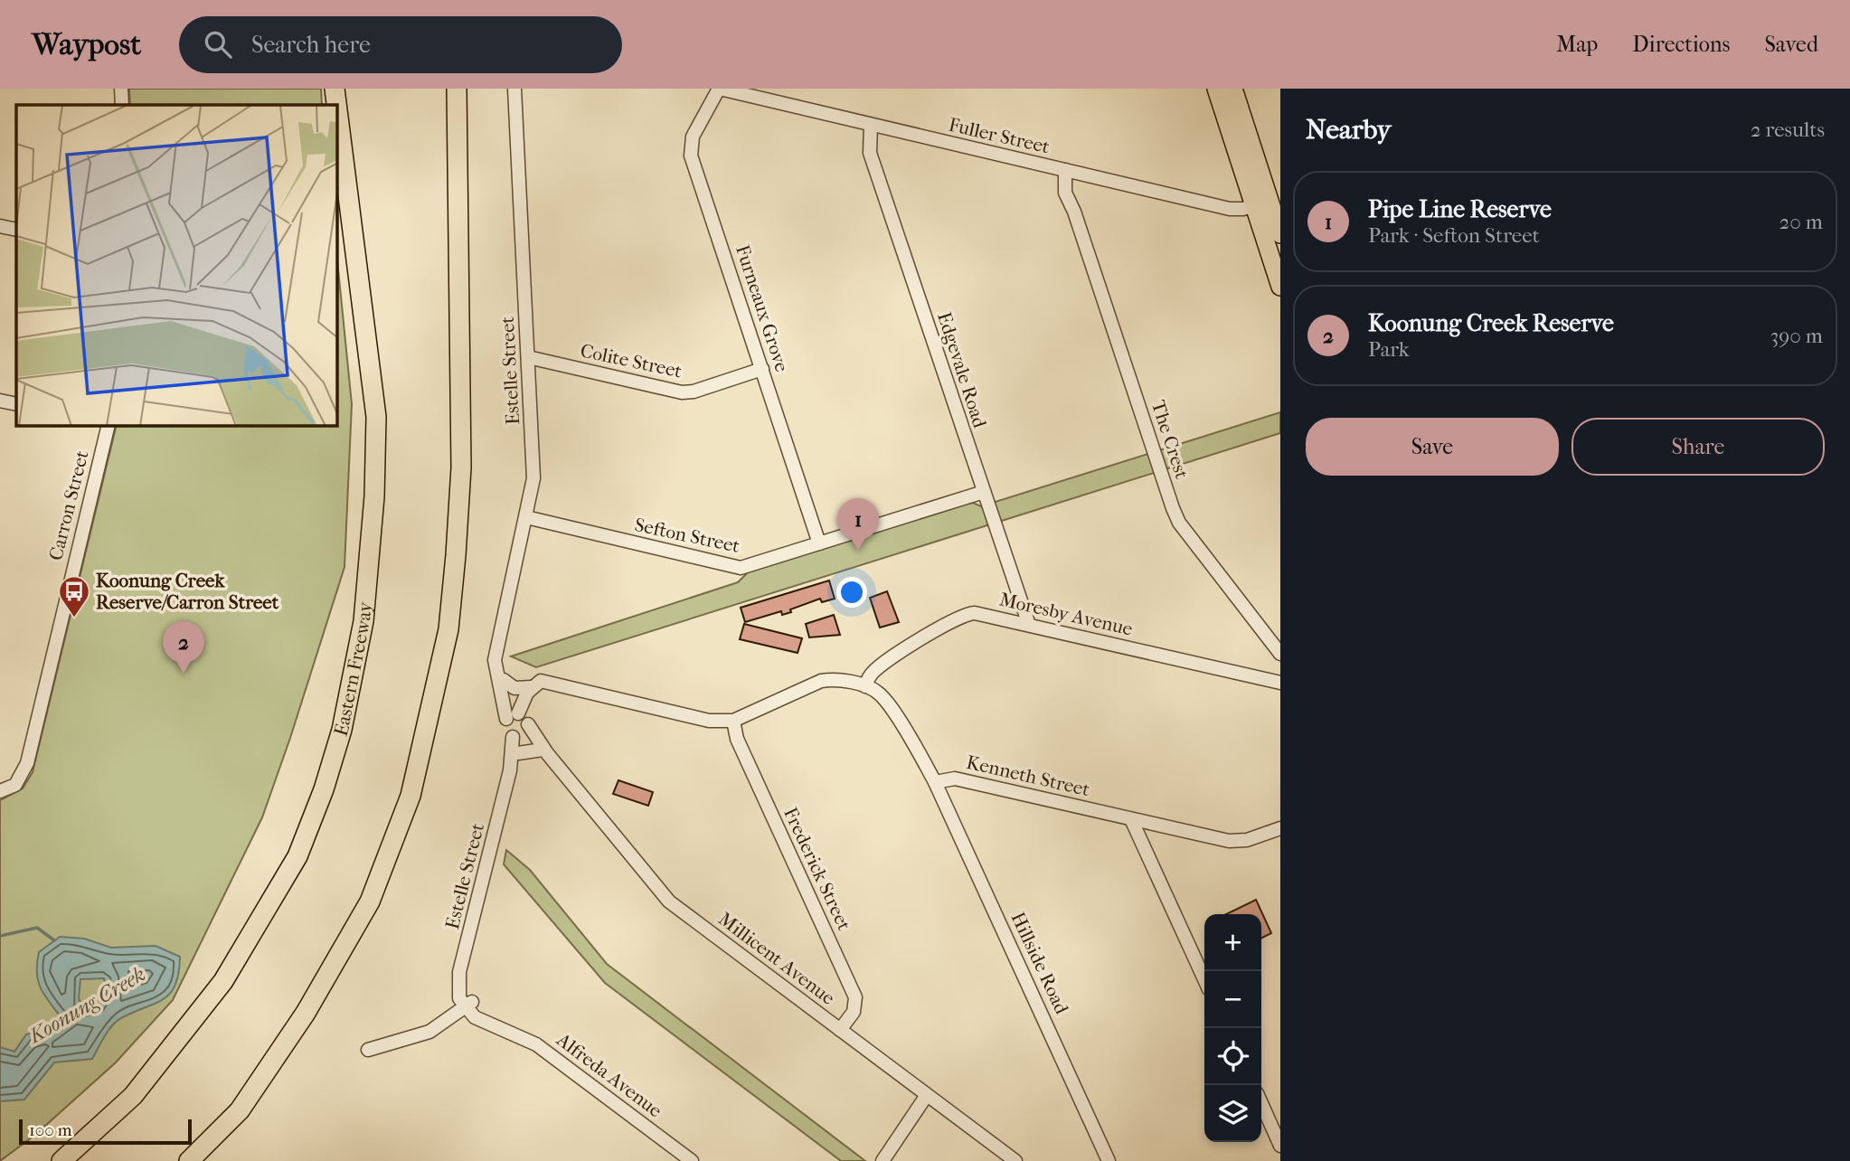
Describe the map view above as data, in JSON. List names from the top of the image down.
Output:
{
  "streets": {
    "highway": ["Eastern Freeway"],
    "street": [
      "Fuller Street",
      "Furneaux Grove",
      "Colite Street",
      "Edgevale Road",
      "Estelle Street",
      "The Crest",
      "Carron Street",
      "Sefton Street",
      "Moresby Avenue",
      "Kenneth Street",
      "Frederick Street",
      "Millicent Avenue",
      "Hillside Road",
      "Alfreda Avenue"
    ]
  },
  "crossings": [
    ["Fuller Street", "Furneaux Grove"],
    ["Fuller Street", "Edgevale Road"],
    ["Fuller Street", "The Crest"],
    ["Furneaux Grove", "Colite Street"],
    ["Furneaux Grove", "Sefton Street"],
    ["Colite Street", "Estelle Street"],
    ["Edgevale Road", "Sefton Street"],
    ["Edgevale Road", "Moresby Avenue"],
    ["Estelle Street", "Sefton Street"],
    ["Estelle Street", "Millicent Avenue"],
    ["Estelle Street", "Alfreda Avenue"],
    ["Kenneth Street", "Hillside Road"],
    ["Frederick Street", "Millicent Avenue"]
  ],
  "water": ["Koonung Creek"],
  "places": {
    "bus stop": ["Koonung Creek Reserve/Carron Street"]
  },
  "scale_bar": "100 m",
  "page": {
    "header": "Waypost",
    "search": "Search here",
    "nav": ["Map", "Directions", "Saved"],
    "heading": ["Nearby", "2 results"],
    "list": [
      {
        "mark": "1",
        "name": "Pipe Line Reserve",
        "note": "Park · Sefton Street",
        "value": "20 m"
      },
      {
        "mark": "2",
        "name": "Koonung Creek Reserve",
        "note": "Park",
        "value": "390 m"
      }
    ],
    "buttons": ["Save", "Share"],
    "pins": ["1", "2"],
    "map_buttons": ["+", "−"],
    "scale": "100 m"
  }
}
